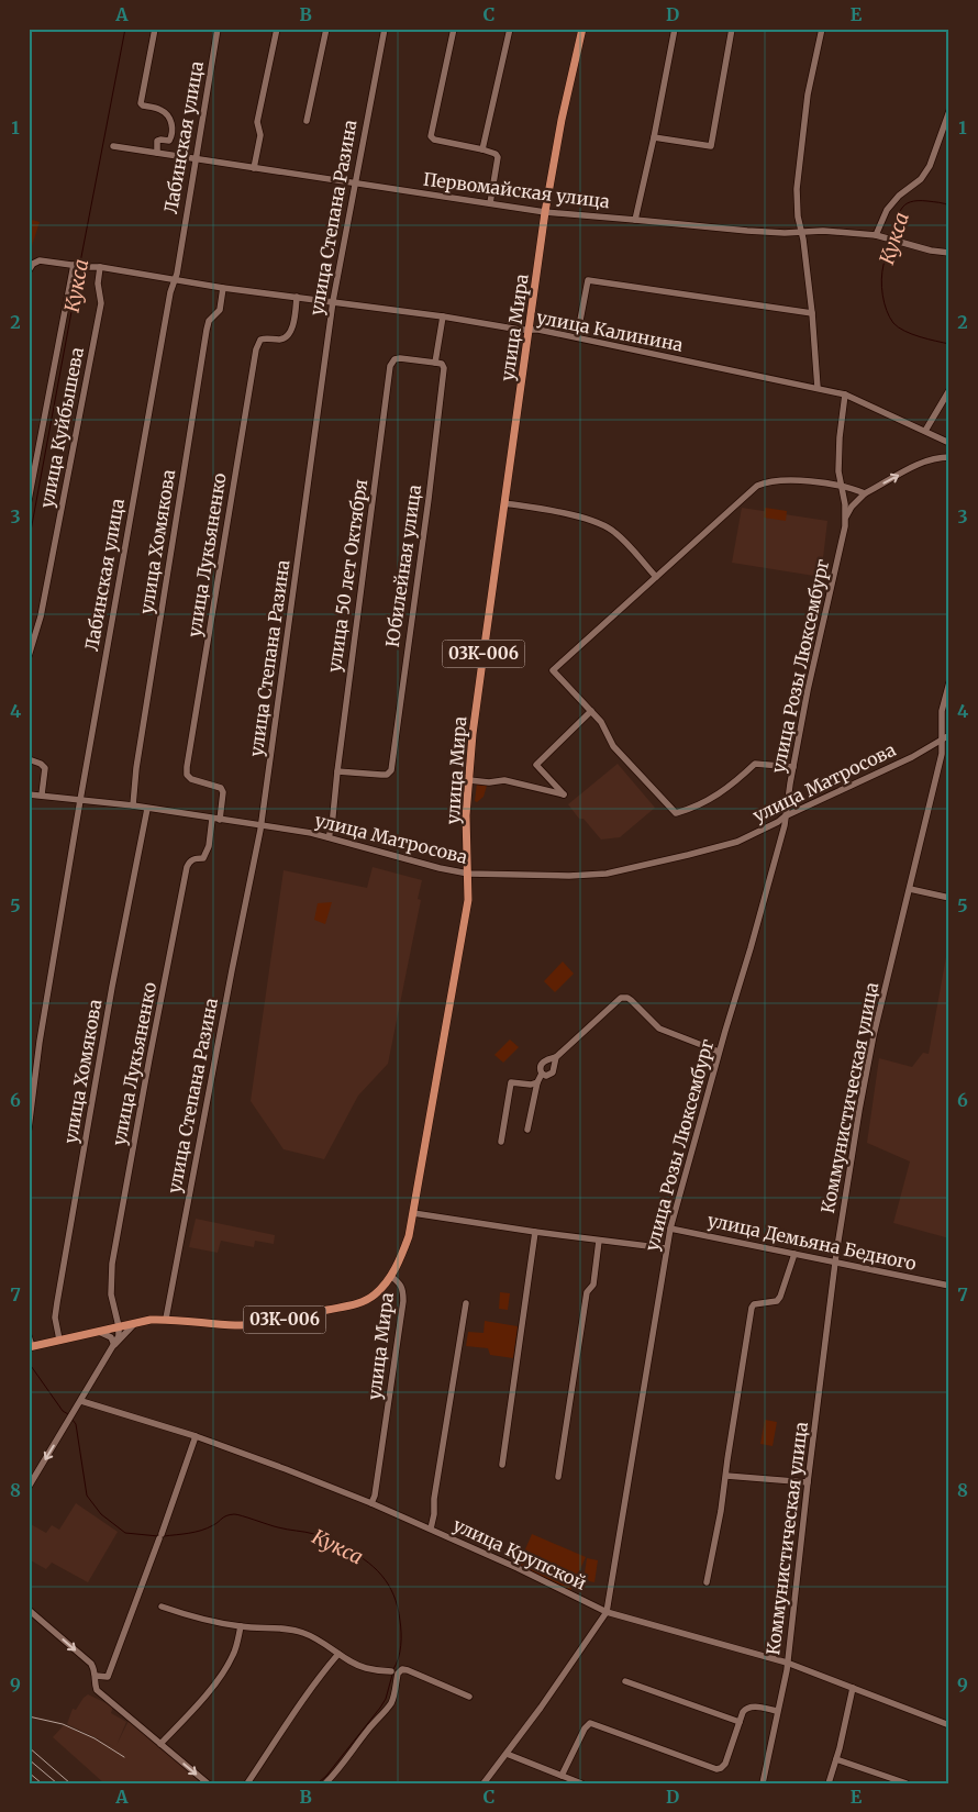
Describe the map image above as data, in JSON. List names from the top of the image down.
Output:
{
  "streets": {
    "main road": ["улица Мира", "03К-006"],
    "street": [
      "Лабинская улица",
      "Первомайская улица",
      "улица Степана Разина",
      "улица Калинина",
      "улица Куйбышева",
      "улица Хомякова",
      "улица Лукьяненко",
      "Юбилейная улица",
      "улица 50 лет Октября",
      "улица Розы Люксембург",
      "улица Матросова",
      "Коммунистическая улица",
      "улица Демьяна Бедного",
      "улица Крупской"
    ]
  },
  "crossings": [
    ["Лабинская улица", "Первомайская улица"],
    ["Лабинская улица", "улица Калинина"],
    ["Лабинская улица", "улица Матросова"],
    ["Первомайская улица", "улица Степана Разина"],
    ["Первомайская улица", "улица Мира"],
    ["улица Степана Разина", "улица Калинина"],
    ["улица Степана Разина", "03К-006"],
    ["улица Степана Разина", "улица Матросова"],
    ["улица Мира", "улица Калинина"],
    ["улица Мира", "03К-006"],
    ["улица Мира", "улица Матросова"],
    ["улица Мира", "улица Крупской"],
    ["улица Калинина", "улица Куйбышева"],
    ["улица Калинина", "улица Хомякова"],
    ["улица Калинина", "улица Лукьяненко"],
    ["улица Калинина", "Юбилейная улица"],
    ["улица Калинина", "улица Розы Люксембург"],
    ["улица Хомякова", "03К-006"],
    ["улица Хомякова", "улица Матросова"],
    ["улица Лукьяненко", "03К-006"],
    ["улица Лукьяненко", "улица Матросова"],
    ["Юбилейная улица", "улица 50 лет Октября"],
    ["улица 50 лет Октября", "улица Матросова"],
    ["улица Розы Люксембург", "улица Матросова"],
    ["улица Розы Люксембург", "улица Демьяна Бедного"],
    ["улица Розы Люксембург", "улица Крупской"],
    ["улица Матросова", "Коммунистическая улица"],
    ["Коммунистическая улица", "улица Демьяна Бедного"],
    ["Коммунистическая улица", "улица Крупской"]
  ],
  "water": ["Кукса"],
  "grid": {
    "columns": [
      "A",
      "B",
      "C",
      "D",
      "E"
    ],
    "rows": [
      "1",
      "2",
      "3",
      "4",
      "5",
      "6",
      "7",
      "8",
      "9"
    ]
  }
}
